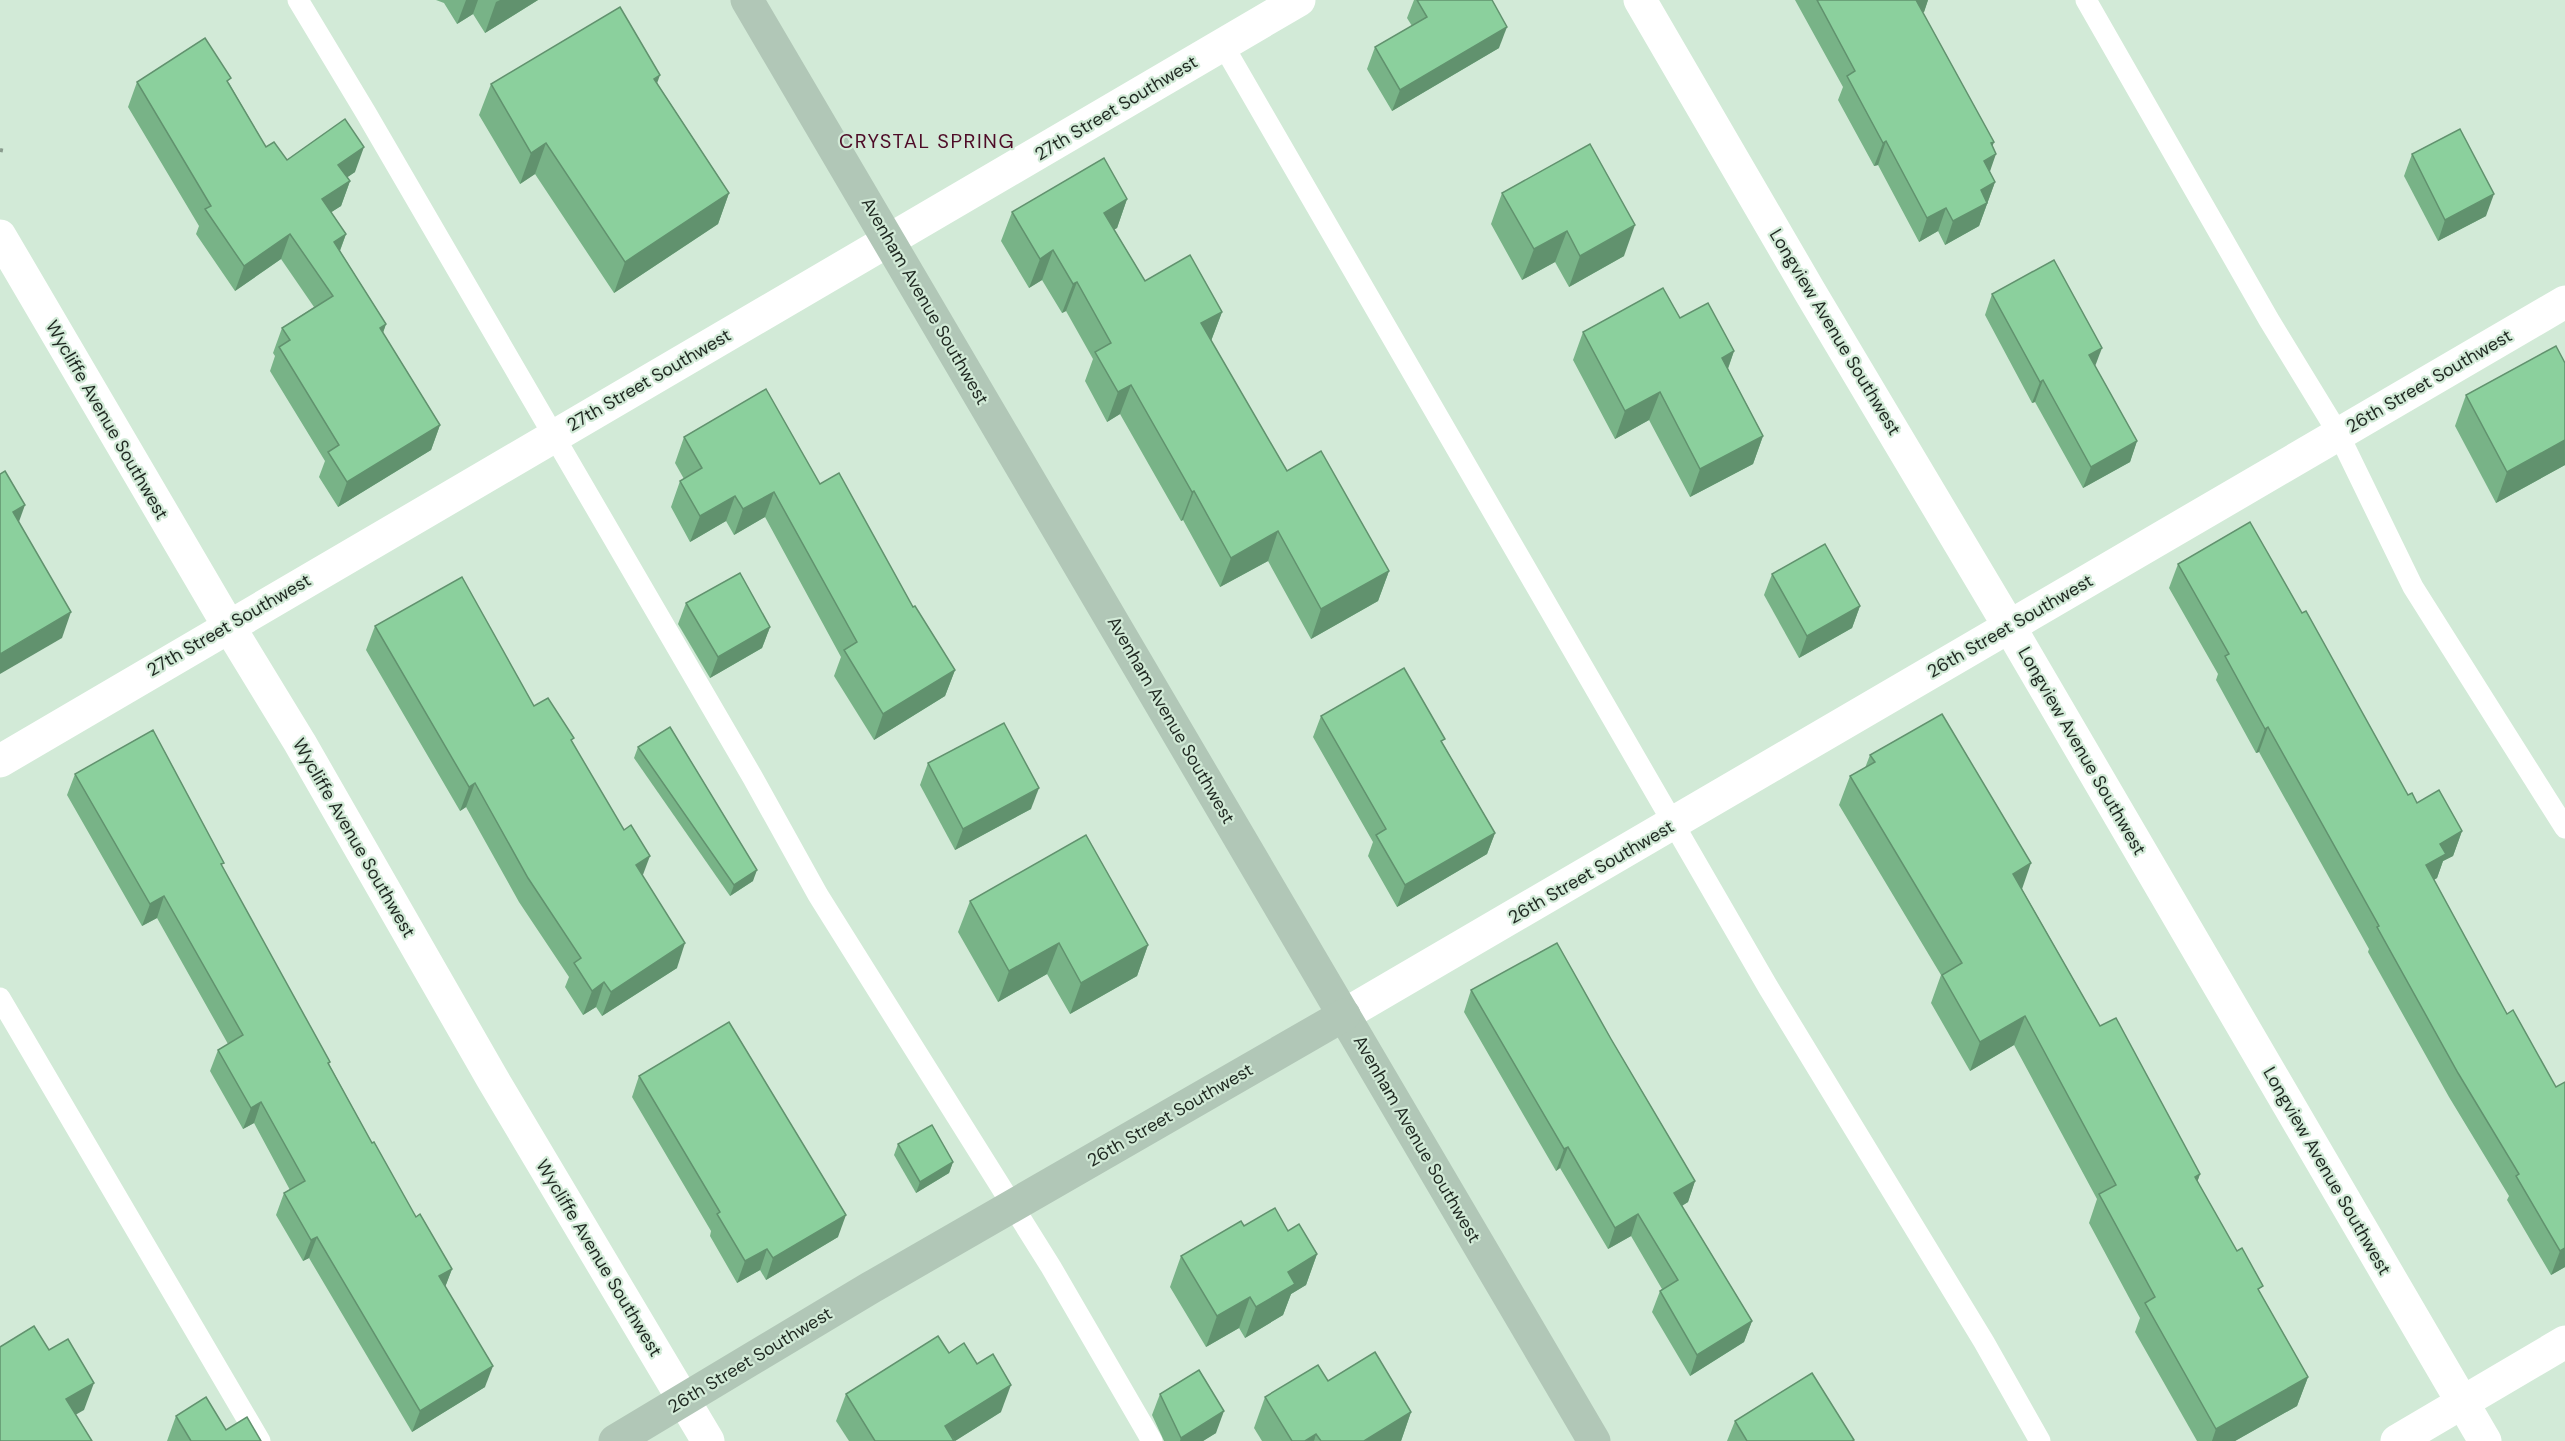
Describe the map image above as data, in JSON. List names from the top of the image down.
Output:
{
  "streets": {
    "street": [
      "27th Street Southwest",
      "Avenham Avenue Southwest",
      "Longview Avenue Southwest",
      "26th Street Southwest",
      "Wycliffe Avenue Southwest"
    ]
  },
  "crossings": [
    ["27th Street Southwest", "Avenham Avenue Southwest"],
    ["27th Street Southwest", "Wycliffe Avenue Southwest"],
    ["Avenham Avenue Southwest", "26th Street Southwest"],
    ["Longview Avenue Southwest", "26th Street Southwest"],
    ["26th Street Southwest", "Wycliffe Avenue Southwest"]
  ],
  "districts": ["CRYSTAL SPRING"]
}
